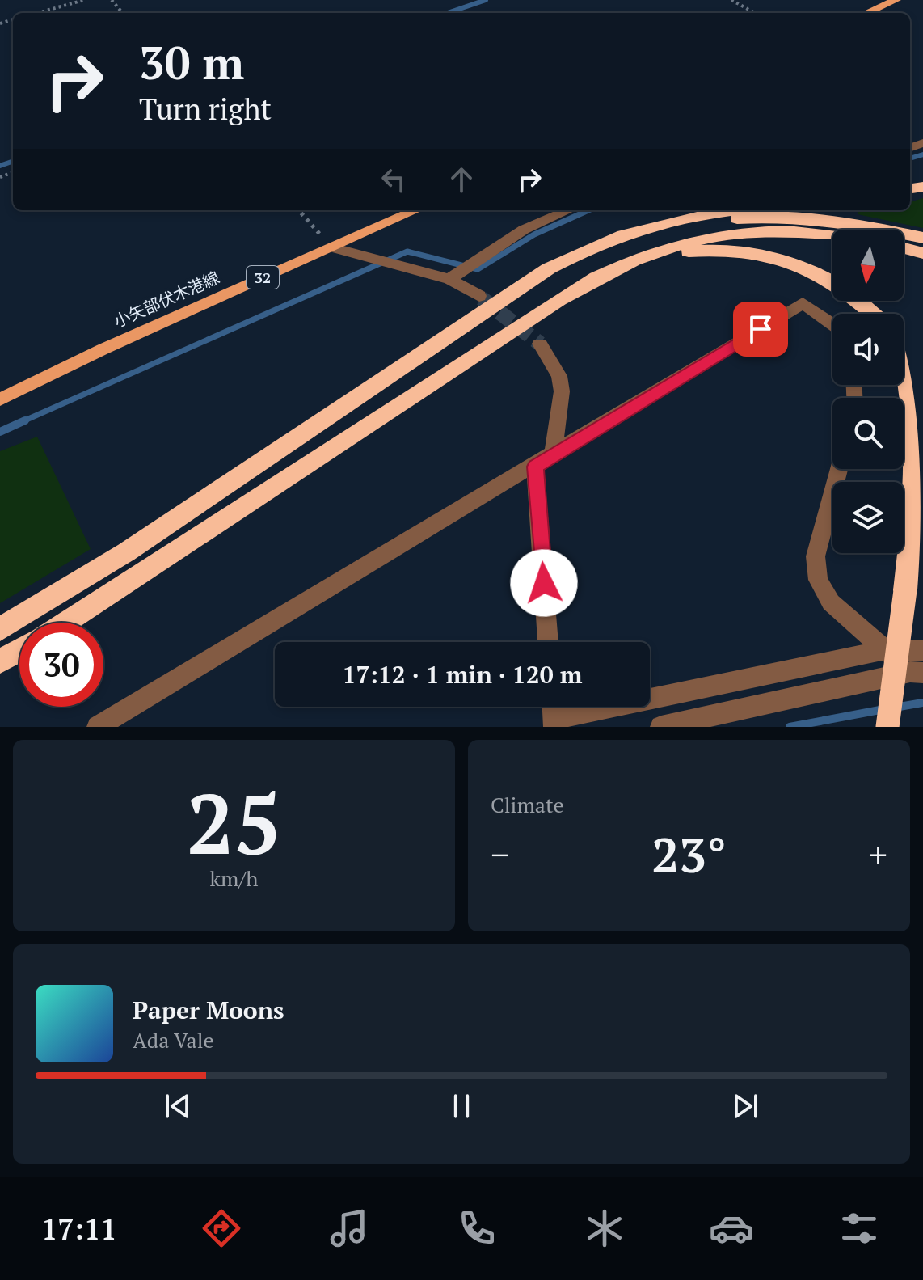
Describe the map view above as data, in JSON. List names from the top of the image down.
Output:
{
  "streets": {
    "main road": ["32", "小矢部伏木港線"]
  },
  "north": "bottom",
  "page": {
    "turn": ["30 m", "Turn right"],
    "limit": "30",
    "trip": "17:12 · 1 min · 120 m",
    "tile": [
      ["25", "km/h"],
      "Climate"
    ],
    "heat": ["−", "23°", "+"],
    "song": ["Paper Moons", "Ada Vale"],
    "tabs": "17:11"
  }
}
